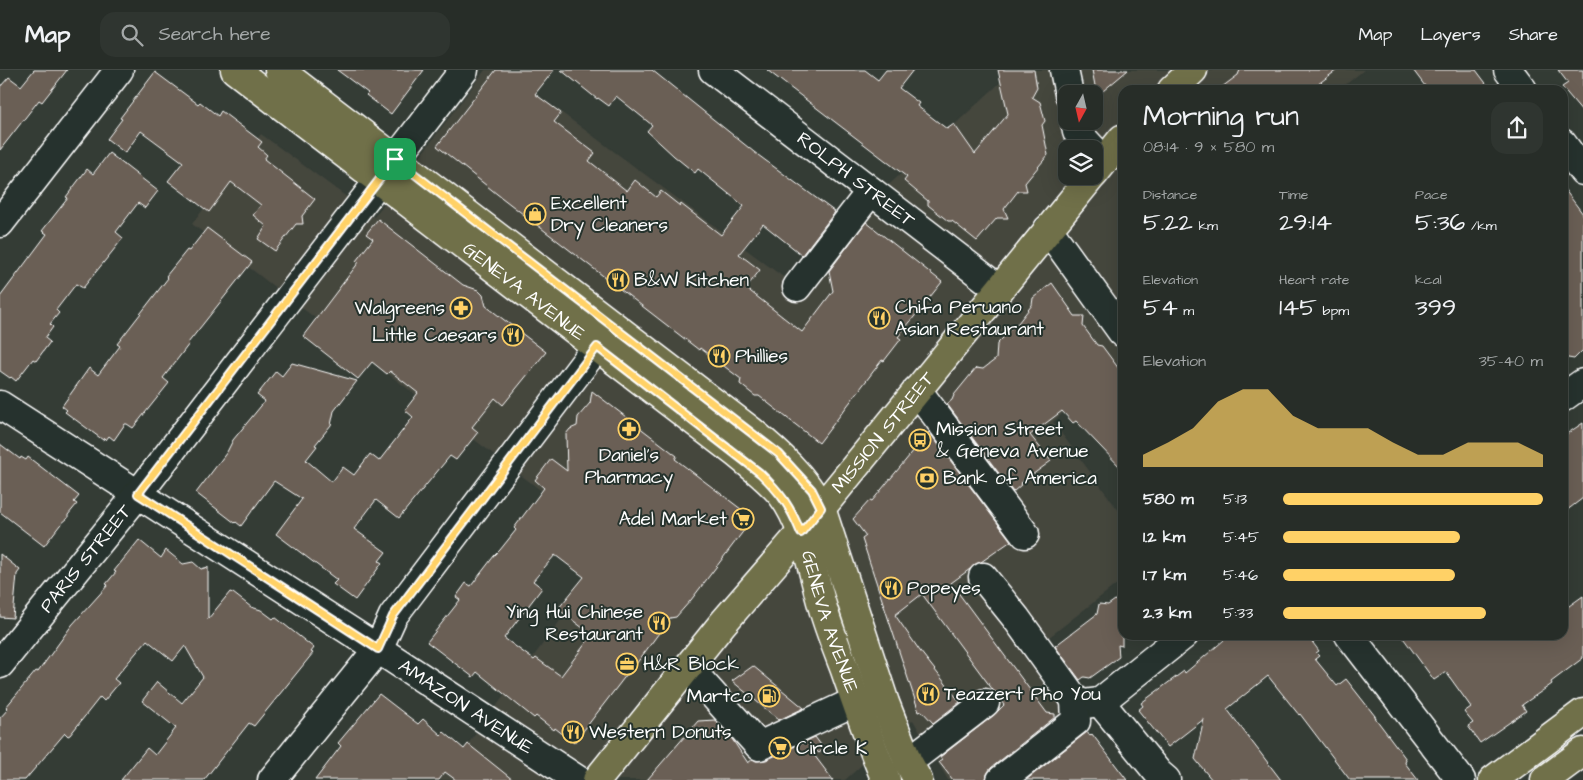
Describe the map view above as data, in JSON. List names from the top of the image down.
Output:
{
  "streets": {
    "main road": ["GENEVA AVENUE", "MISSION STREET"],
    "street": ["ROLPH STREET", "PARIS STREET", "AMAZON AVENUE"]
  },
  "crossings": [
    ["ROLPH STREET", "MISSION STREET"],
    ["GENEVA AVENUE", "MISSION STREET"],
    ["GENEVA AVENUE", "PARIS STREET"],
    ["PARIS STREET", "AMAZON AVENUE"]
  ],
  "places": {
    "shop": ["Excellent Dry Cleaners"],
    "restaurant": [
      "B&W Kitchen",
      "Chifa Peruano Asian Restaurant",
      "Little Caesars",
      "Phillies",
      "Popeyes",
      "Ying Hui Chinese Restaurant",
      "Teazzert Pho You",
      "Western Donuts"
    ],
    "pharmacy": ["Walgreens", "Daniel's Pharmacy"],
    "bus stop": ["Mission Street & Geneva Avenue"],
    "bank": ["Bank of America"],
    "supermarket": ["Adel Market", "Circle K"],
    "office": ["H&R Block"],
    "fuel station": ["Martco"]
  },
  "north": "bottom",
  "page": {
    "header": "Map",
    "search": "Search here",
    "nav": ["Map", "Layers", "Share"],
    "heading": ["Morning run", "08:14 · 9 × 580 m"],
    "stats": [
      ["Distance", "5.22 km"],
      ["Time", "29:14"],
      ["Pace", "5:36 /km"],
      ["Elevation", "54 m"],
      ["Heart rate", "145 bpm"],
      ["kcal", "399"]
    ],
    "chart": ["Elevation", "35–40 m"],
    "list": [
      {
        "name": "580 m",
        "note": "5:13"
      },
      {
        "name": "1.2 km",
        "note": "5:45"
      },
      {
        "name": "1.7 km",
        "note": "5:46"
      },
      {
        "name": "2.3 km",
        "note": "5:33"
      }
    ]
  }
}
